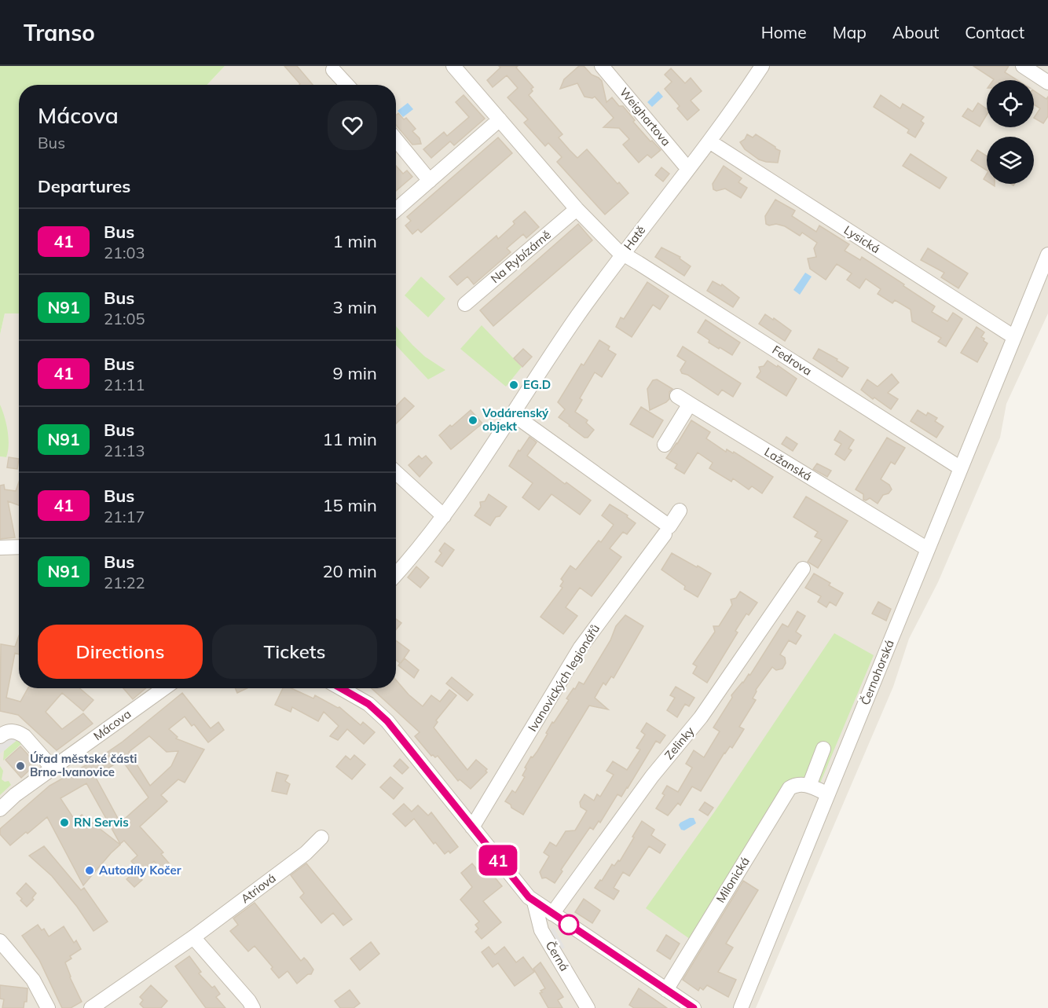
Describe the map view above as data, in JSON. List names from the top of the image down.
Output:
{
  "streets": {
    "street": [
      "Weighartova",
      "Hatě",
      "Lysická",
      "Na Rybízárně",
      "Fedrova",
      "Lažanská",
      "Černohorská",
      "Ivanovických legionářů",
      "Mácova",
      "Zelinky",
      "Milonická",
      "Atriová",
      "Černá"
    ]
  },
  "crossings": [
    ["Weighartova", "Hatě"],
    ["Hatě", "Lysická"],
    ["Hatě", "Fedrova"],
    ["Lysická", "Černohorská"],
    ["Fedrova", "Černohorská"],
    ["Lažanská", "Černohorská"]
  ],
  "places": [
    "EG.D",
    "Vodárenský objekt",
    "Úřad městské části Brno-Ivanovice",
    "RN Servis",
    "Autodíly Kočer"
  ],
  "lines": ["bus line 41"],
  "page": {
    "header": "Transo",
    "nav": [
      "Home",
      "Map",
      "About",
      "Contact"
    ],
    "on_map": "41",
    "heading": [
      ["Mácova", "Bus"],
      "Departures"
    ],
    "list": [
      {
        "mark": "41",
        "name": "Bus",
        "note": "21:03",
        "value": "1 min"
      },
      {
        "mark": "N91",
        "name": "Bus",
        "note": "21:05",
        "value": "3 min"
      },
      {
        "mark": "41",
        "name": "Bus",
        "note": "21:11",
        "value": "9 min"
      },
      {
        "mark": "N91",
        "name": "Bus",
        "note": "21:13",
        "value": "11 min"
      },
      {
        "mark": "41",
        "name": "Bus",
        "note": "21:17",
        "value": "15 min"
      },
      {
        "mark": "N91",
        "name": "Bus",
        "note": "21:22",
        "value": "20 min"
      }
    ],
    "buttons": ["Directions", "Tickets"]
  }
}
